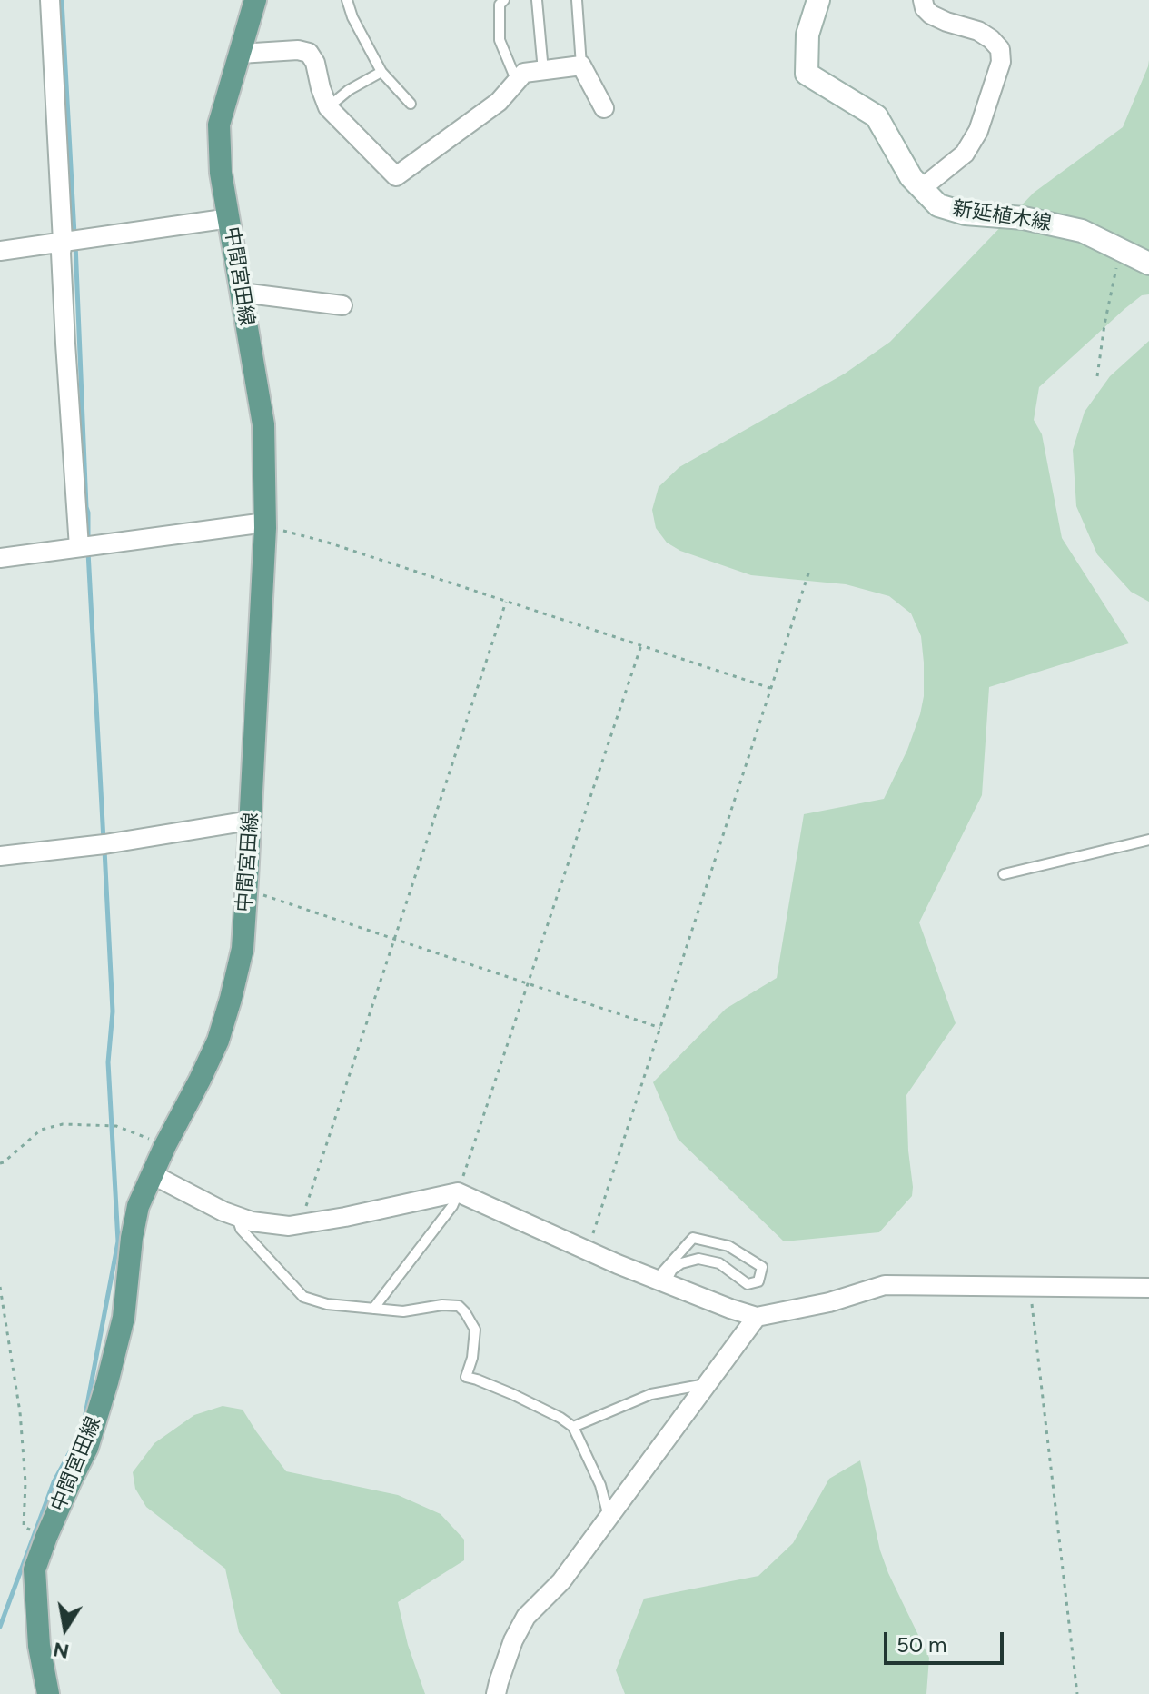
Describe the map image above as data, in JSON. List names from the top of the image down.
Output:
{
  "streets": {
    "main road": ["新延植木線", "中間宮田線"]
  },
  "scale_bar": "50 m",
  "north": "bottom"
}
